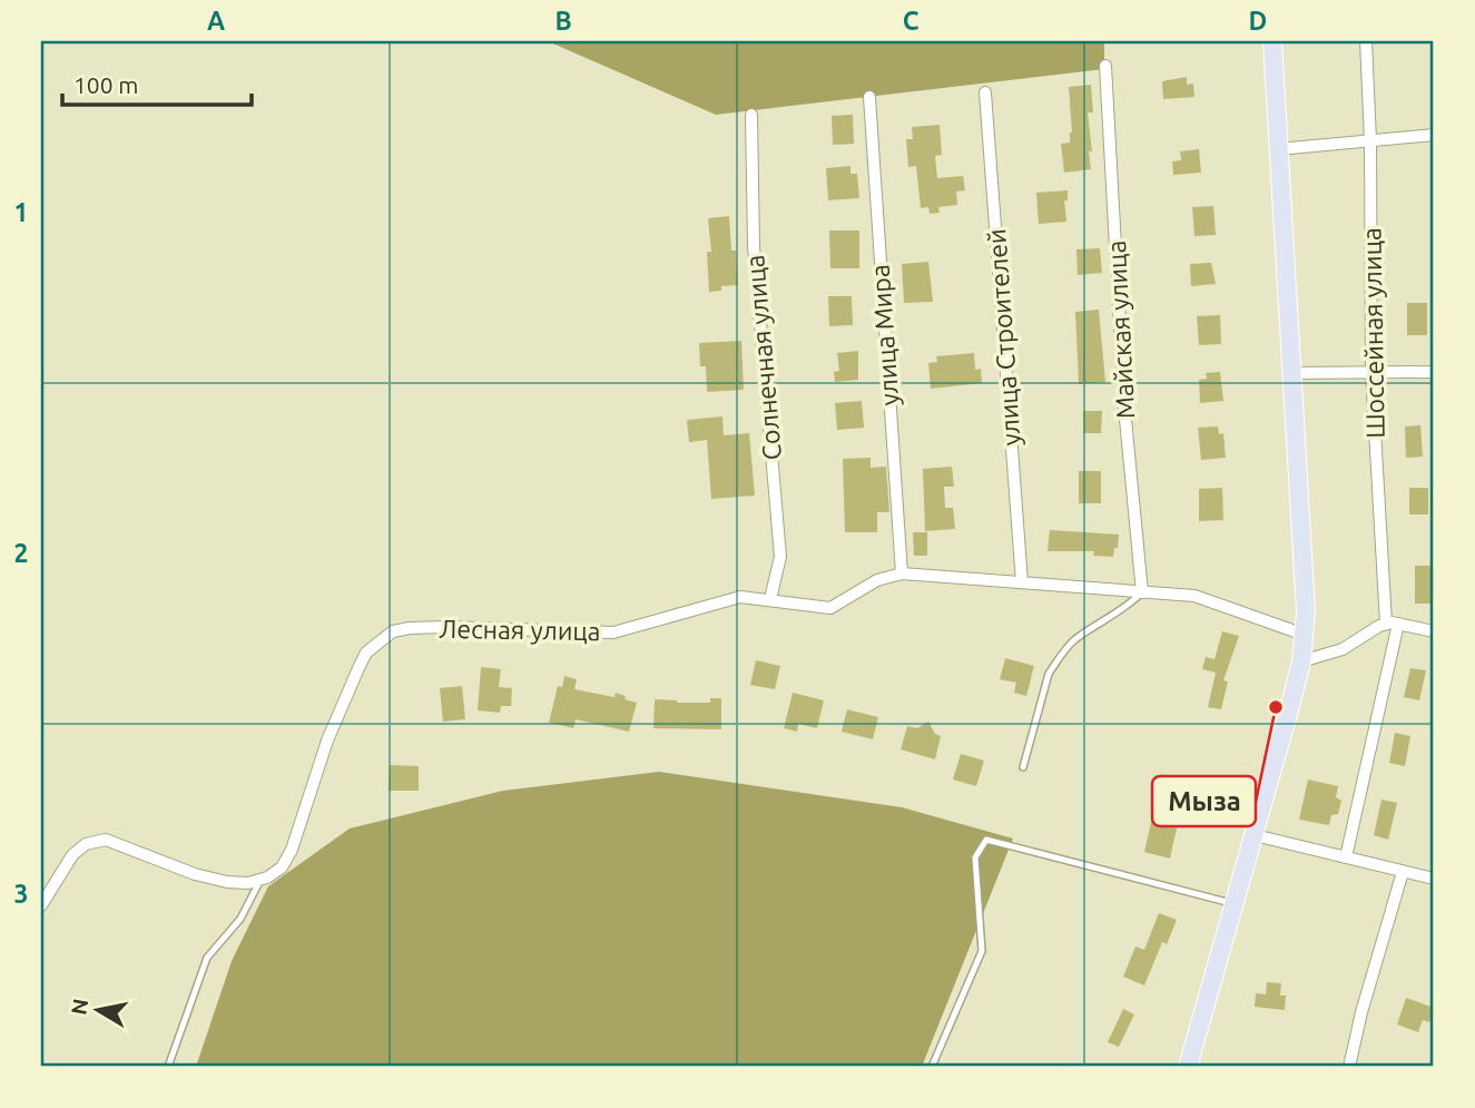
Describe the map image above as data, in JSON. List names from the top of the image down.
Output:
{
  "streets": {
    "street": [
      "Майская улица",
      "Шоссейная улица",
      "улица Мира",
      "улица Строителей",
      "Солнечная улица",
      "Лесная улица"
    ]
  },
  "crossings": [
    ["Майская улица", "Лесная улица"],
    ["улица Мира", "Лесная улица"],
    ["улица Строителей", "Лесная улица"],
    ["Солнечная улица", "Лесная улица"]
  ],
  "places": ["Мыза"],
  "scale_bar": "100 m",
  "north": "left",
  "grid": {
    "columns": [
      "A",
      "B",
      "C",
      "D"
    ],
    "rows": ["1", "2", "3"]
  }
}
